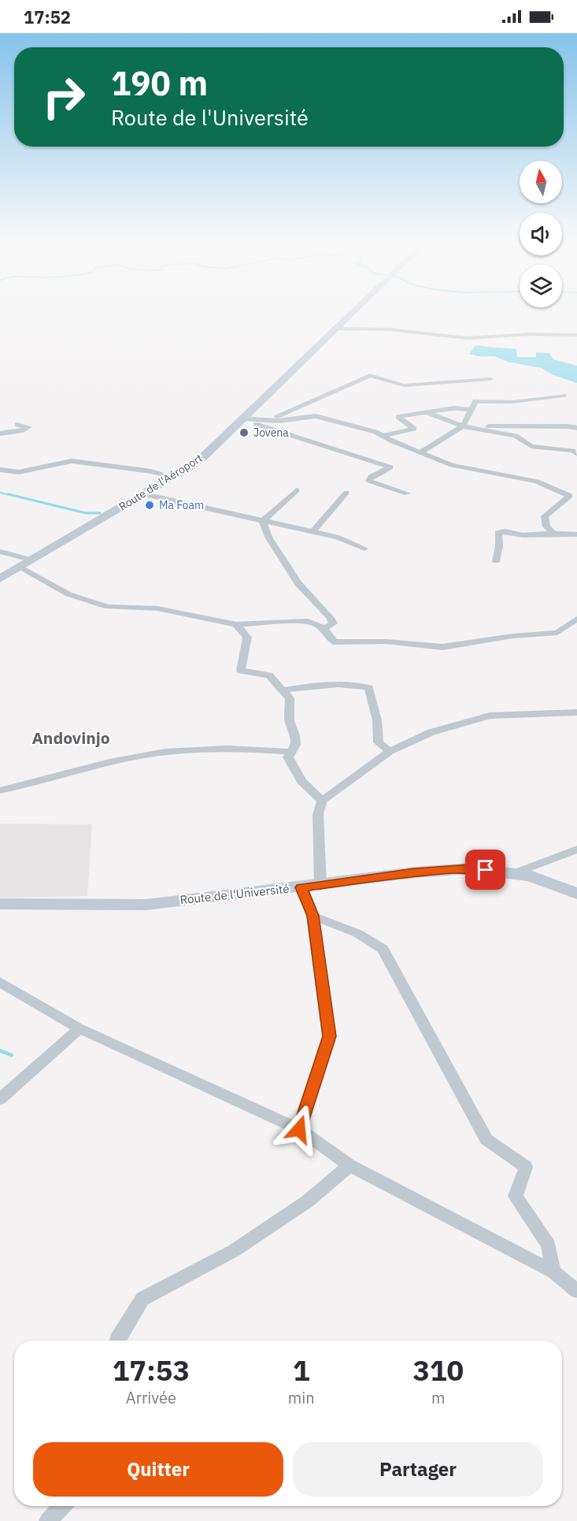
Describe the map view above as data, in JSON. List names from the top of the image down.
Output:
{
  "streets": {
    "main road": ["Route de l'Aéroport", "Route de l'Université"]
  },
  "districts": ["Andovinjo"],
  "places": ["Jovena", "Ma Foam"],
  "north": "top",
  "page": {
    "status": "17:52",
    "turn": ["190 m", "Route de l'Université"],
    "eta": [
      "17:53",
      "Arrivée",
      "1",
      "min",
      "310",
      "m"
    ],
    "buttons": ["Quitter", "Partager"]
  }
}
